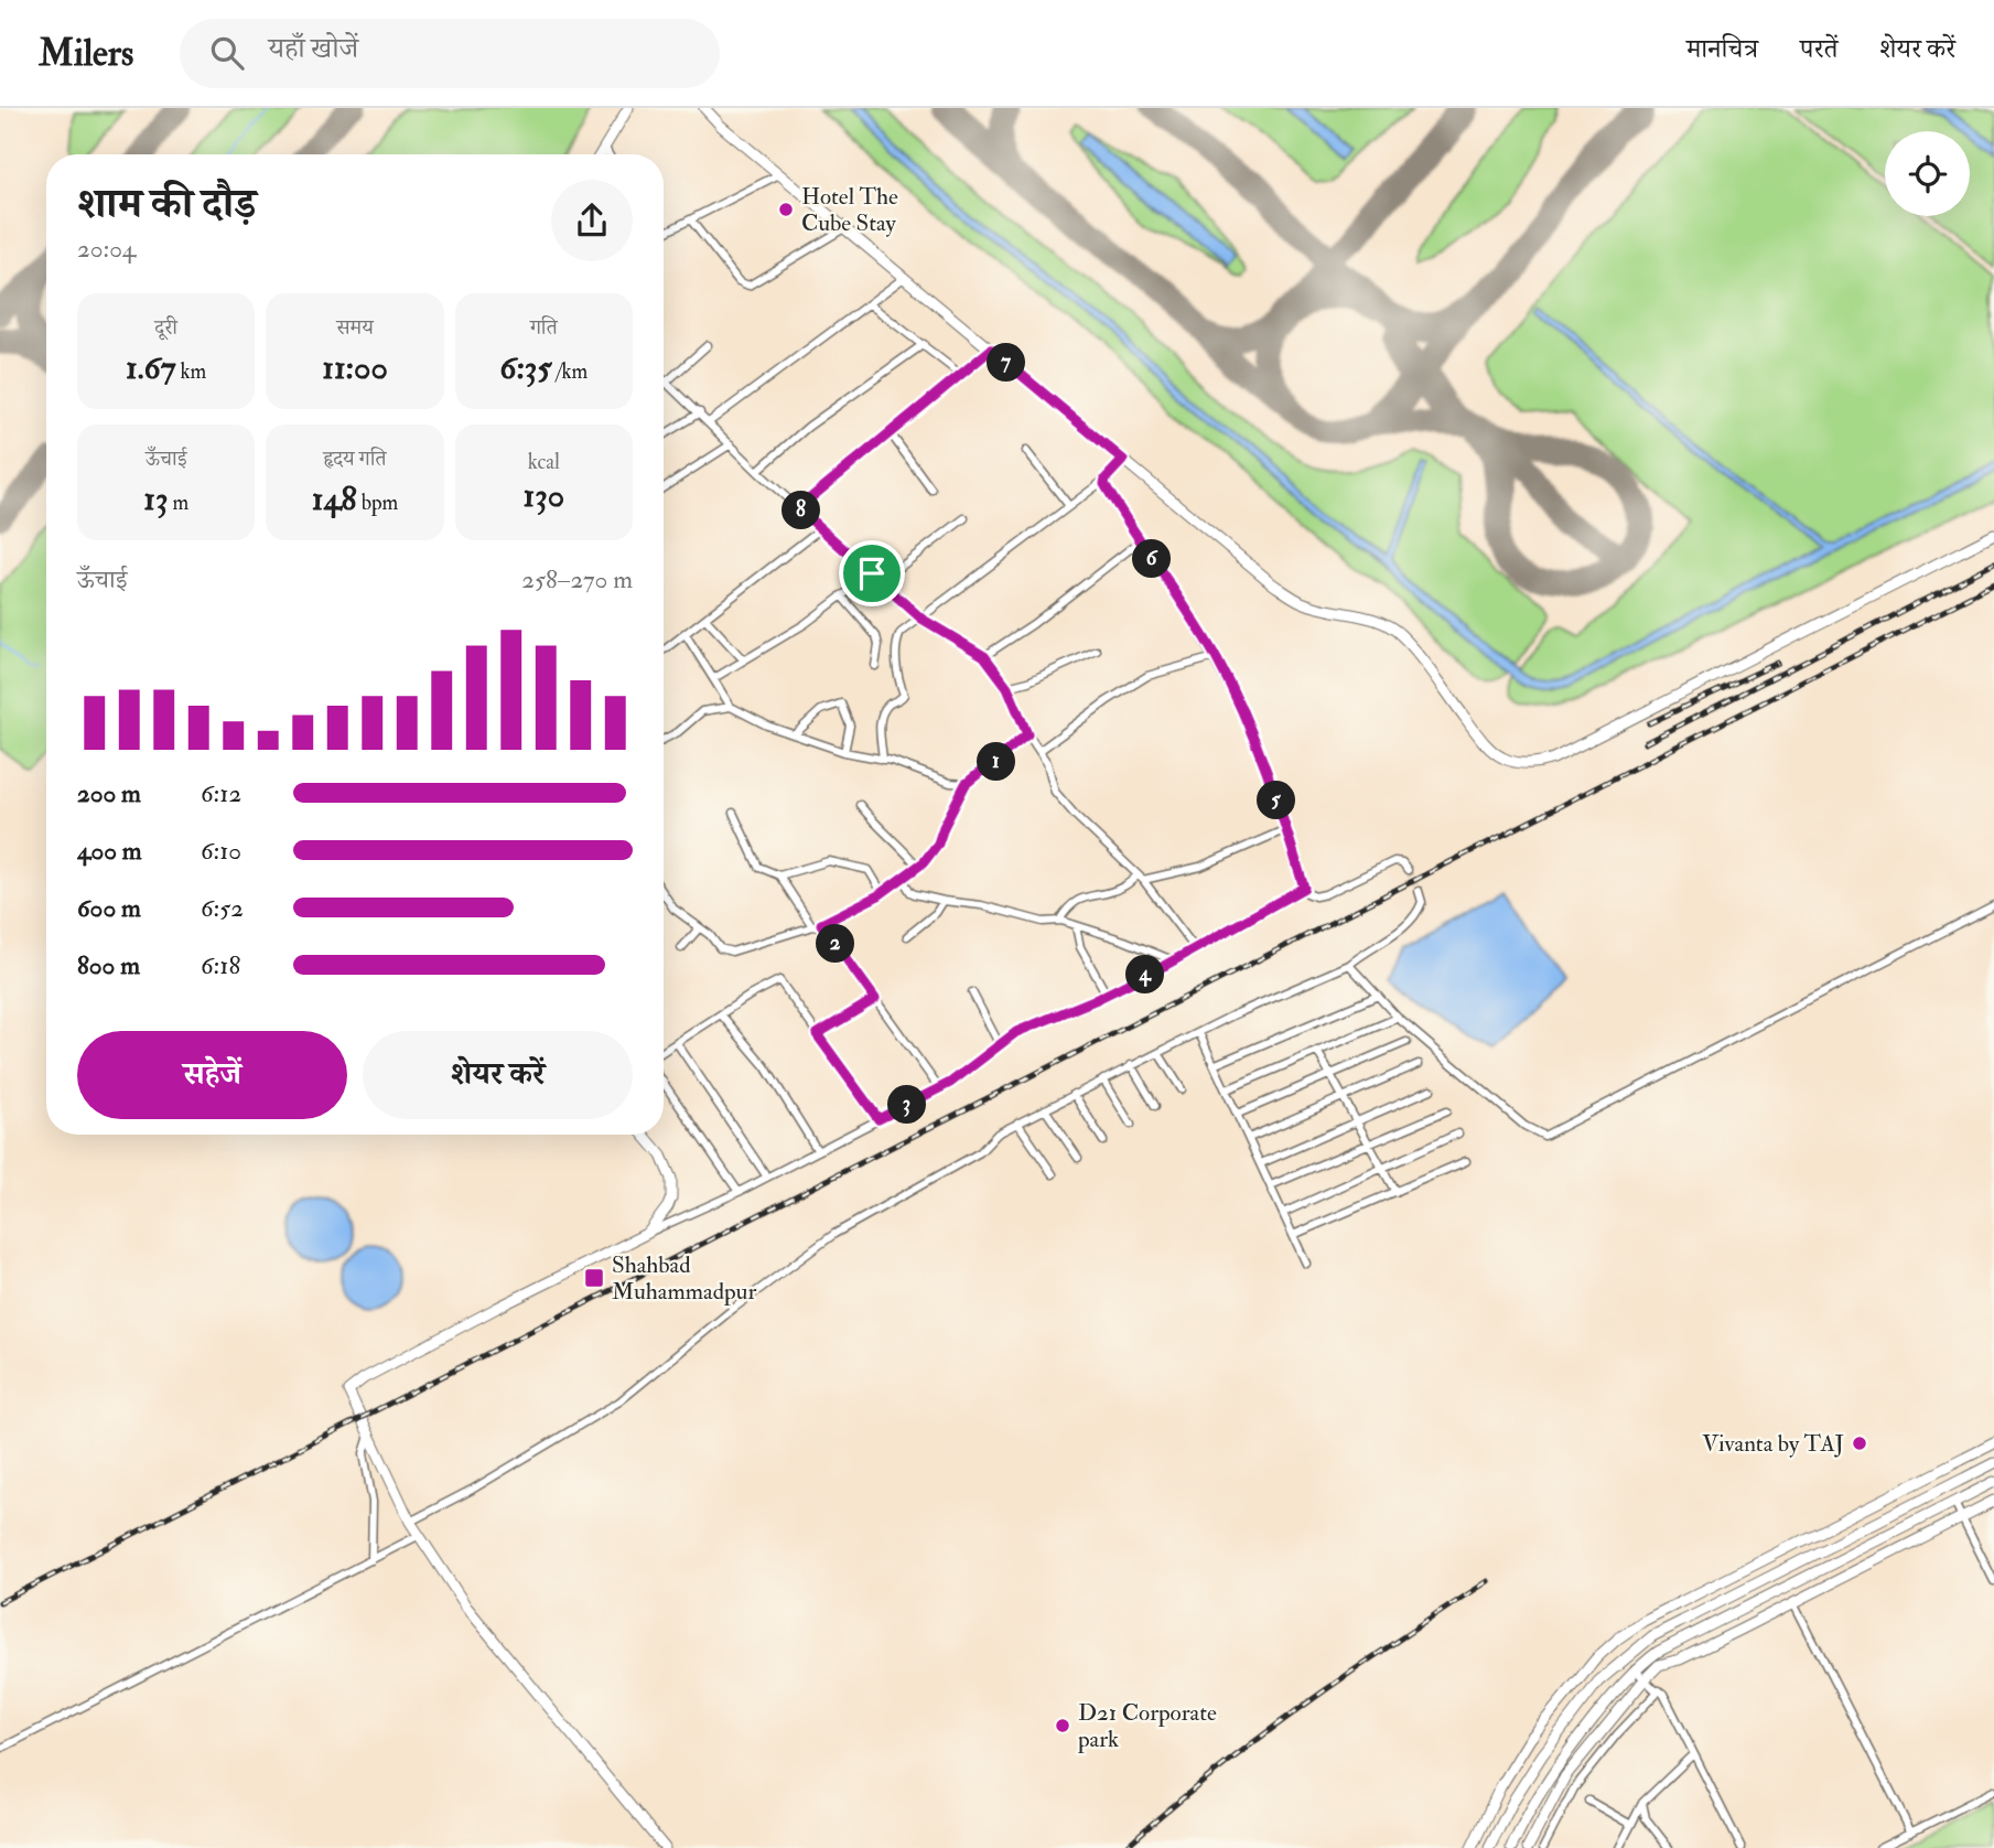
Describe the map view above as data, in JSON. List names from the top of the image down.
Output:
{
  "places": {
    "other": ["Hotel The Cube Stay", "Vivanta by TAJ", "D21 Corporate park"],
    "transit": ["Shahbad Muhammadpur"]
  },
  "page": {
    "header": "Milers",
    "search": "यहाँ खोजें",
    "nav": ["मानचित्र", "परतें", "शेयर करें"],
    "heading": ["शाम की दौड़", "20:04"],
    "stats": [
      ["दूरी", "1.67 km"],
      ["समय", "11:00"],
      ["गति", "6:35 /km"],
      ["ऊँचाई", "13 m"],
      ["हृदय गति", "148 bpm"],
      ["kcal", "130"]
    ],
    "pins": [
      "7",
      "8",
      "6",
      "1",
      "5",
      "2",
      "4",
      "3"
    ],
    "chart": ["ऊँचाई", "258–270 m"],
    "list": [
      {
        "name": "200 m",
        "note": "6:12"
      },
      {
        "name": "400 m",
        "note": "6:10"
      },
      {
        "name": "600 m",
        "note": "6:52"
      },
      {
        "name": "800 m",
        "note": "6:18"
      }
    ],
    "buttons": ["सहेजें", "शेयर करें"]
  }
}
